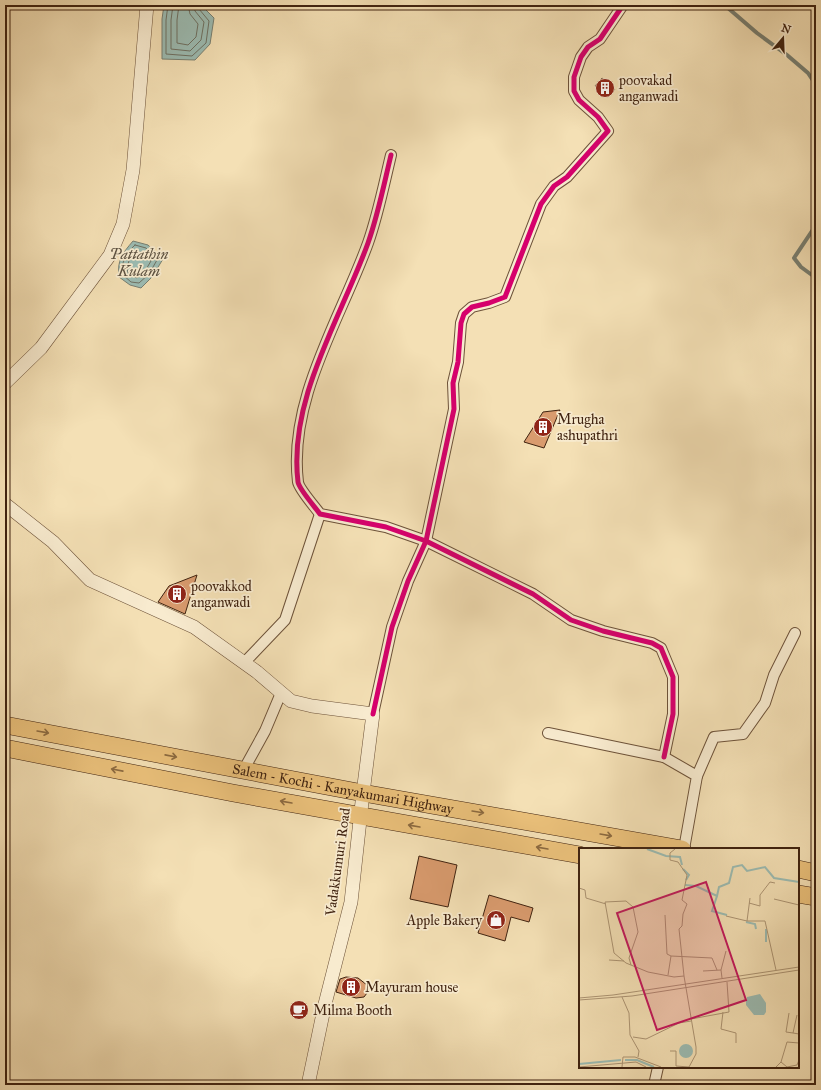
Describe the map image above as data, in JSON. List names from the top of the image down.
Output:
{
  "streets": {
    "highway": ["Salem - Kochi - Kanyakumari Highway"],
    "street": ["Vadakkumuri Road"]
  },
  "crossings": [
    ["Salem - Kochi - Kanyakumari Highway", "Vadakkumuri Road"]
  ],
  "water": ["Pattathin Kulam"],
  "places": {
    "building": [
      "poovakad anganwadi",
      "Mrugha ashupathri",
      "poovakkod anganwadi",
      "Mayuram house"
    ],
    "shop": ["Apple Bakery"],
    "cafe": ["Milma Booth"]
  },
  "north": "top"
}
